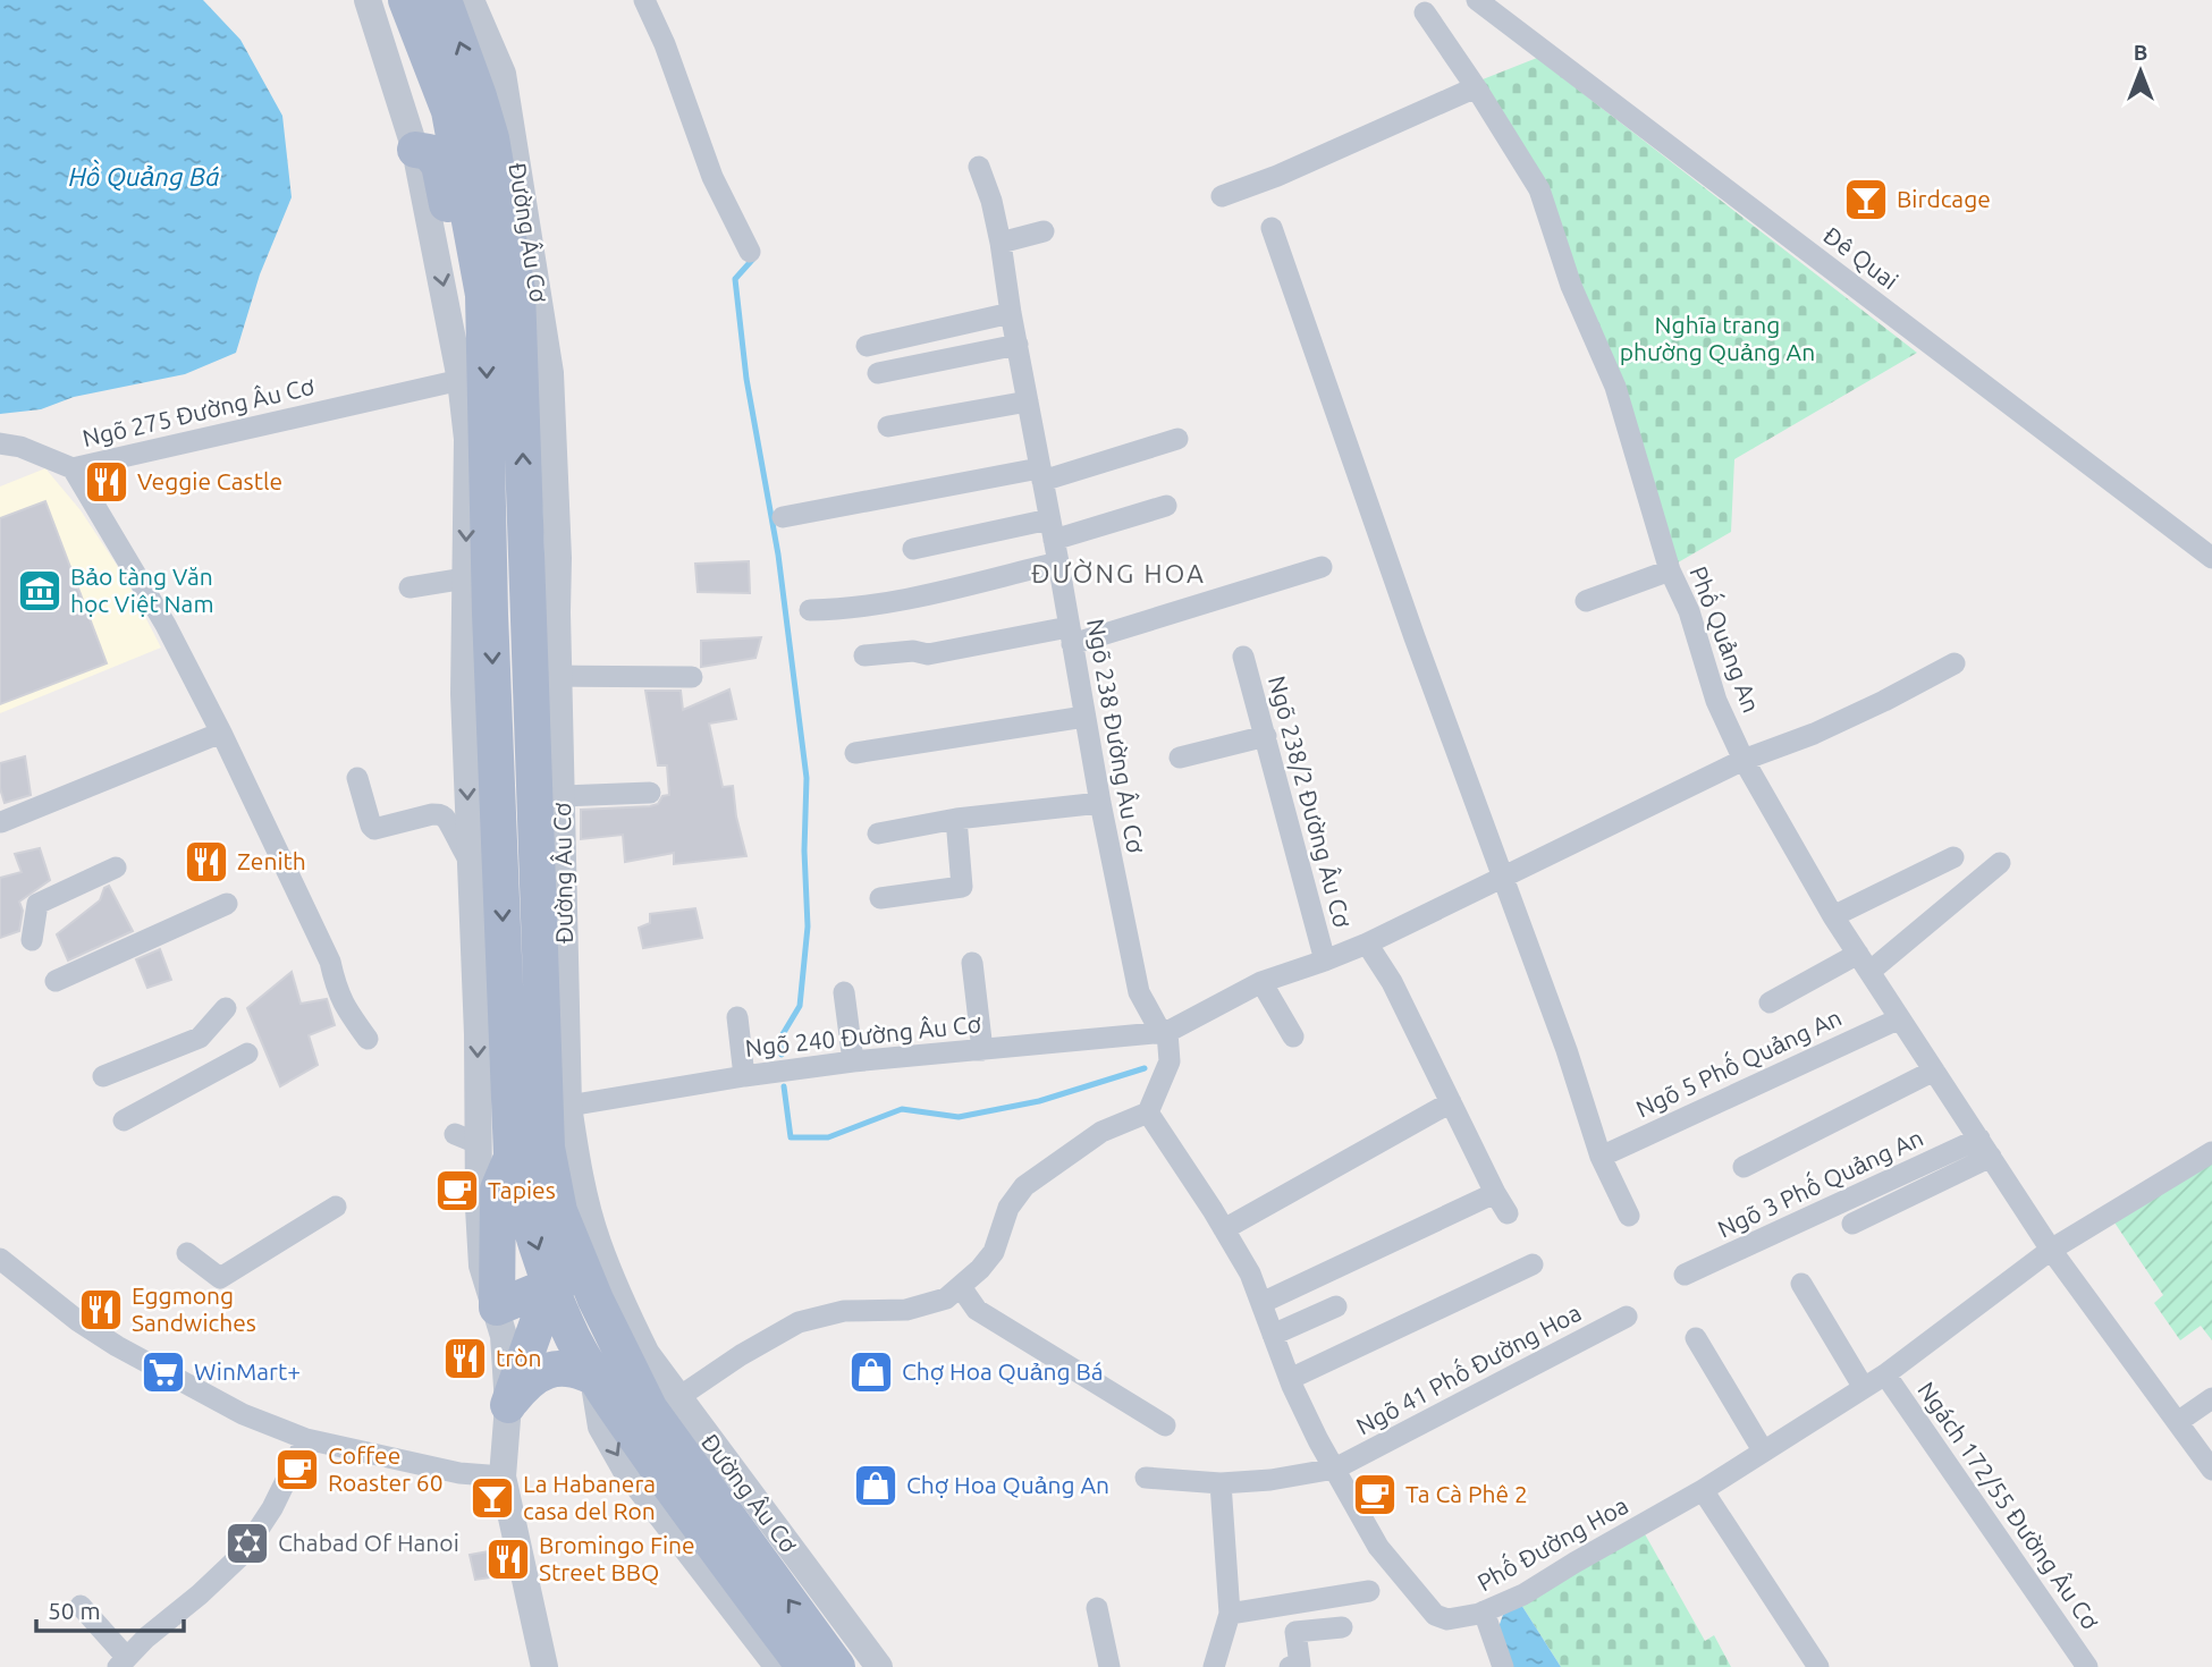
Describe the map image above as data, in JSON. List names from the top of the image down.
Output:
{
  "streets": {
    "main road": ["Đường Âu Cơ"],
    "street": [
      "Đê Quai",
      "Ngõ 275 Đường Âu Cơ",
      "Phố Quảng An",
      "Ngõ 238 Đường Âu Cơ",
      "Ngõ 238/2 Đường Âu Cơ",
      "Ngõ 240 Đường Âu Cơ",
      "Ngõ 5 Phố Quảng An",
      "Ngõ 3 Phố Quảng An",
      "Ngõ 41 Phố Đường Hoa",
      "Ngách 172/55 Đường Âu Cơ",
      "Phố Đường Hoa"
    ]
  },
  "crossings": [
    ["Đường Âu Cơ", "Ngõ 240 Đường Âu Cơ"],
    ["Phố Quảng An", "Ngõ 5 Phố Quảng An"],
    ["Phố Quảng An", "Ngõ 3 Phố Quảng An"],
    ["Phố Quảng An", "Phố Đường Hoa"],
    ["Ngõ 238 Đường Âu Cơ", "Ngõ 240 Đường Âu Cơ"],
    ["Ngõ 41 Phố Đường Hoa", "Phố Đường Hoa"],
    ["Ngách 172/55 Đường Âu Cơ", "Phố Đường Hoa"]
  ],
  "districts": ["ĐƯỜNG HOA"],
  "water": ["Hồ Quảng Bá"],
  "parks": ["Nghĩa trang phường Quảng An"],
  "places": {
    "bar": ["Birdcage", "La Habanera casa del Ron"],
    "restaurant": [
      "Veggie Castle",
      "Zenith",
      "Eggmong Sandwiches",
      "tròn",
      "Bromingo Fine Street BBQ"
    ],
    "museum": ["Bảo tàng Văn học Việt Nam"],
    "cafe": ["Tapies", "Coffee Roaster 60", "Ta Cà Phê 2"],
    "supermarket": ["WinMart+"],
    "shop": ["Chợ Hoa Quảng Bá", "Chợ Hoa Quảng An"],
    "synagogue": ["Chabad Of Hanoi"]
  },
  "scale_bar": "50 m",
  "north": "top"
}
